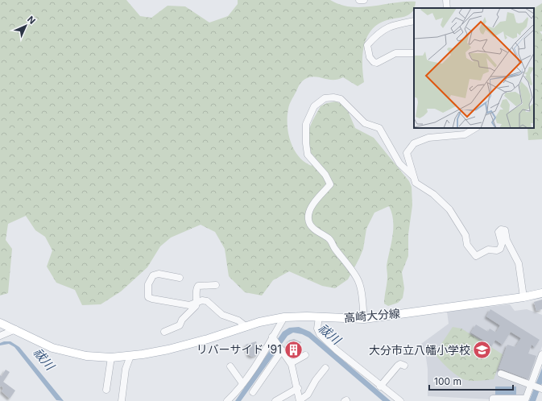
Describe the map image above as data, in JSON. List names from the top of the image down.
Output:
{
  "streets": {
    "main road": ["高崎大分線"]
  },
  "water": ["祓川"],
  "places": {
    "building": ["リバーサイド '91"],
    "school or university": ["大分市立八幡小学校"]
  },
  "scale_bar": "100 m",
  "north": "top right"
}
